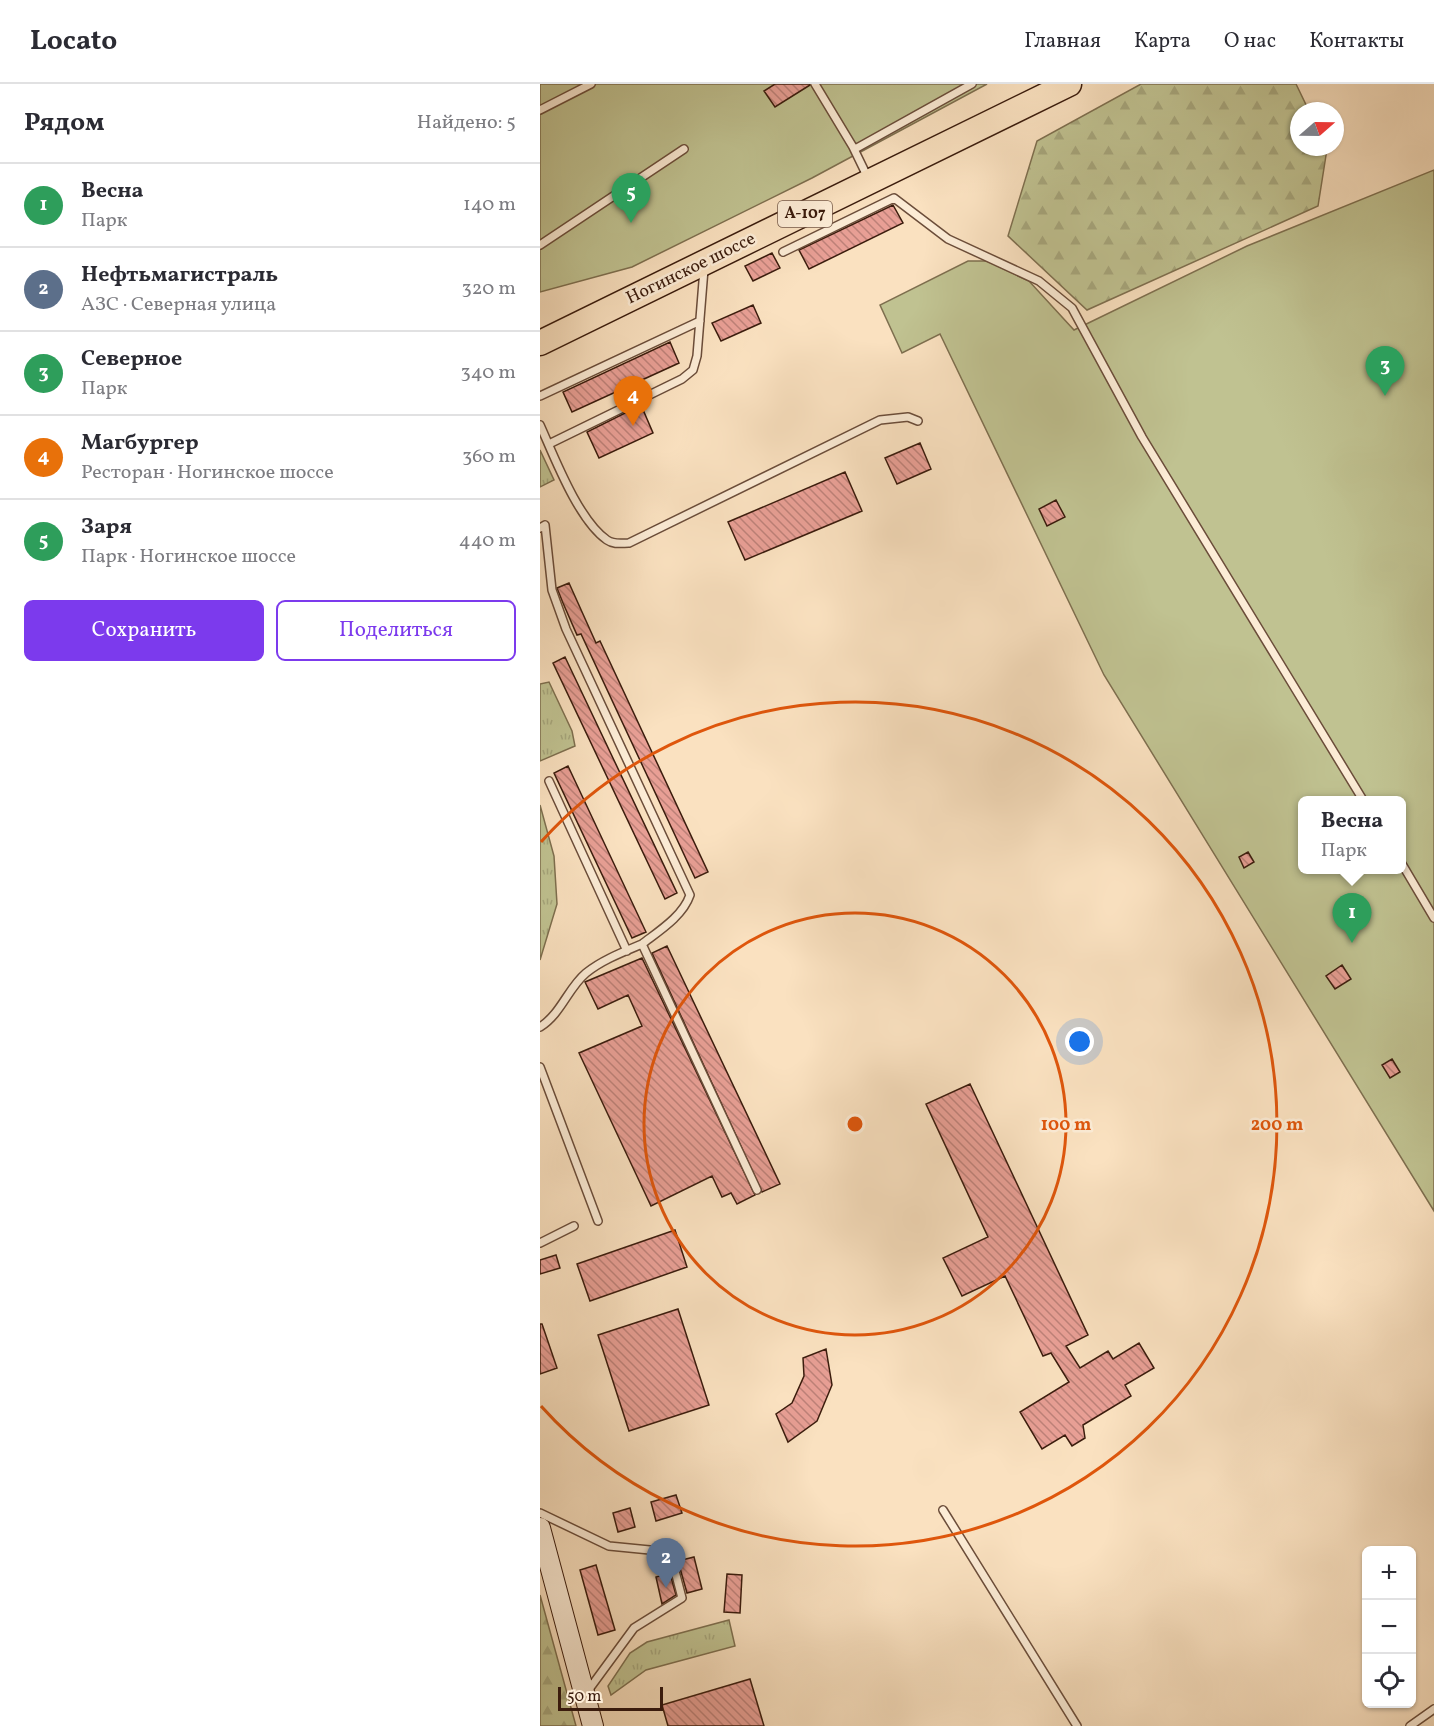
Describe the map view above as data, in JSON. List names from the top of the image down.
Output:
{
  "streets": {
    "highway": ["А-107", "Ногинское шоссе"]
  },
  "scale_bar": "50 m",
  "north": "right",
  "page": {
    "header": "Locato",
    "nav": [
      "Главная",
      "Карта",
      "О нас",
      "Контакты"
    ],
    "heading": ["Рядом", "Найдено: 5"],
    "list": [
      {
        "mark": "1",
        "name": "Весна",
        "note": "Парк",
        "value": "140 m"
      },
      {
        "mark": "2",
        "name": "Нефтьмагистраль",
        "note": "АЗС · Северная улица",
        "value": "320 m"
      },
      {
        "mark": "3",
        "name": "Северное",
        "note": "Парк",
        "value": "340 m"
      },
      {
        "mark": "4",
        "name": "Магбургер",
        "note": "Ресторан · Ногинское шоссе",
        "value": "360 m"
      },
      {
        "mark": "5",
        "name": "Заря",
        "note": "Парк · Ногинское шоссе",
        "value": "440 m"
      }
    ],
    "pins": [
      "5",
      "3",
      "4",
      "1",
      "2"
    ],
    "buttons": ["Сохранить", "Поделиться"],
    "popup": ["Весна", "Парк"],
    "map_buttons": ["+", "−"],
    "scale": "50 m"
  },
  "rings": ["100 m", "200 m"]
}
